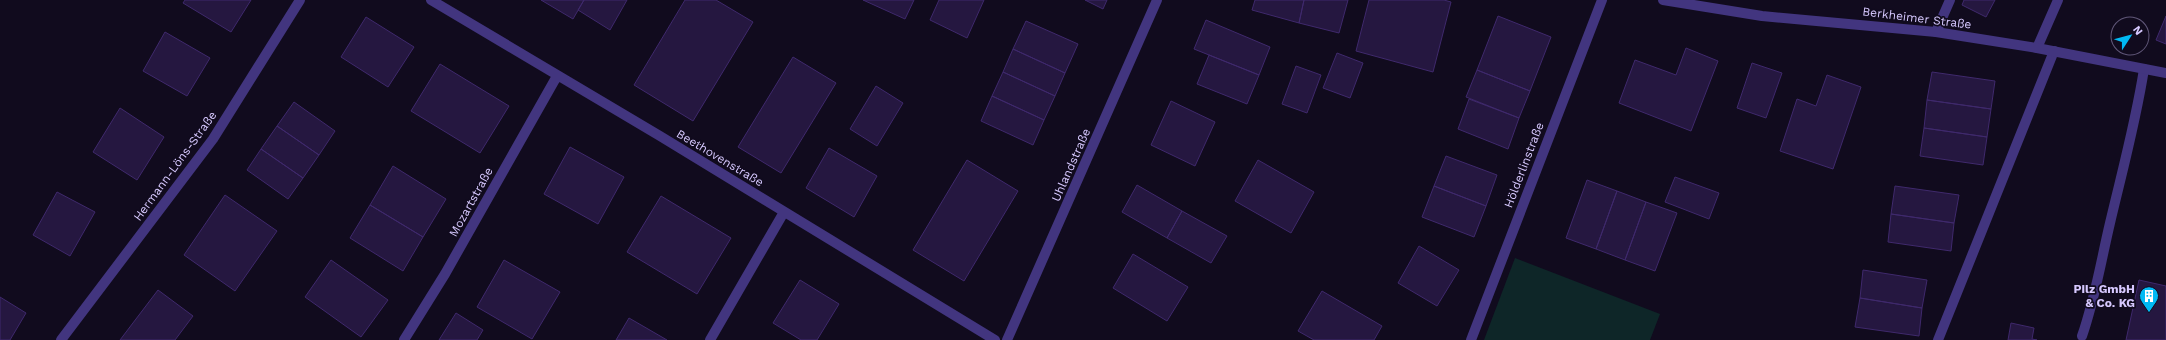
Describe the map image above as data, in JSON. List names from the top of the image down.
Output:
{
  "streets": {
    "street": [
      "Berkheimer Straße",
      "Beethovenstraße",
      "Uhlandstraße",
      "Hölderlinstraße",
      "Hermann-Löns-Straße",
      "Mozartstraße"
    ]
  },
  "crossings": [
    ["Beethovenstraße", "Mozartstraße"]
  ],
  "places": {
    "building": ["Pilz GmbH & Co. KG"]
  },
  "north": "top right"
}
